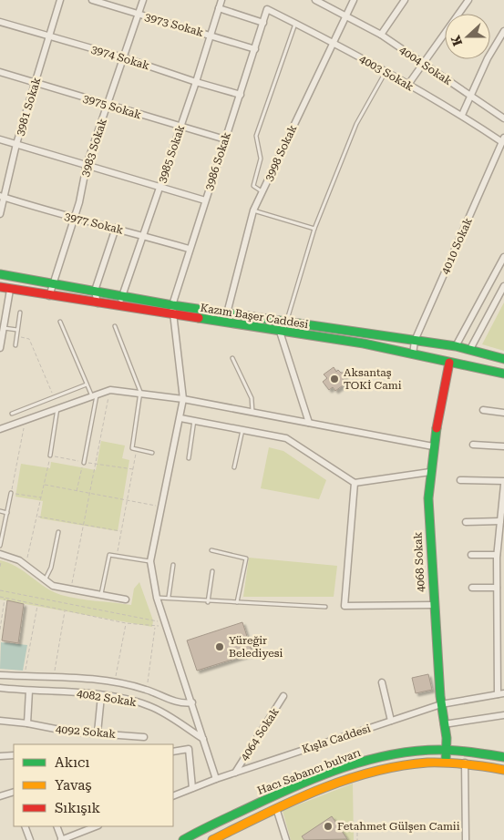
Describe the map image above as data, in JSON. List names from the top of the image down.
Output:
{
  "streets": {
    "main road": ["Kazım Başer Caddesi", "4068 Sokak", "Hacı Sabancı bulvarı"],
    "street": [
      "3973 Sokak",
      "3974 Sokak",
      "4004 Sokak",
      "4003 Sokak",
      "3981 Sokak",
      "3975 Sokak",
      "3983 Sokak",
      "3998 Sokak",
      "3985 Sokak",
      "3986 Sokak",
      "3977 Sokak",
      "4010 Sokak",
      "4082 Sokak",
      "4092 Sokak",
      "4064 Sokak",
      "Kışla Caddesi"
    ]
  },
  "crossings": [
    ["3973 Sokak", "3983 Sokak"],
    ["3973 Sokak", "3985 Sokak"],
    ["3973 Sokak", "3986 Sokak"],
    ["3974 Sokak", "3981 Sokak"],
    ["3974 Sokak", "3983 Sokak"],
    ["3974 Sokak", "3985 Sokak"],
    ["3974 Sokak", "3986 Sokak"],
    ["4004 Sokak", "3998 Sokak"],
    ["4003 Sokak", "3998 Sokak"],
    ["4003 Sokak", "3986 Sokak"],
    ["4003 Sokak", "4010 Sokak"],
    ["3981 Sokak", "3975 Sokak"],
    ["3981 Sokak", "3977 Sokak"],
    ["3975 Sokak", "3983 Sokak"],
    ["3975 Sokak", "3985 Sokak"],
    ["3975 Sokak", "3986 Sokak"],
    ["3983 Sokak", "3977 Sokak"],
    ["3983 Sokak", "Kazım Başer Caddesi"],
    ["3998 Sokak", "Kazım Başer Caddesi"],
    ["3985 Sokak", "3977 Sokak"],
    ["3985 Sokak", "Kazım Başer Caddesi"],
    ["3986 Sokak", "3977 Sokak"],
    ["3986 Sokak", "Kazım Başer Caddesi"],
    ["4010 Sokak", "Kazım Başer Caddesi"],
    ["Kazım Başer Caddesi", "4068 Sokak"],
    ["4068 Sokak", "Kışla Caddesi"],
    ["4068 Sokak", "Hacı Sabancı bulvarı"],
    ["4064 Sokak", "Kışla Caddesi"]
  ],
  "places": ["Aksantaş TOKİ Cami", "Yüreğir Belediyesi", "Fetahmet Gülşen Camii"],
  "legend": ["Akıcı", "Yavaş", "Sıkışık"],
  "north": "left"
}
